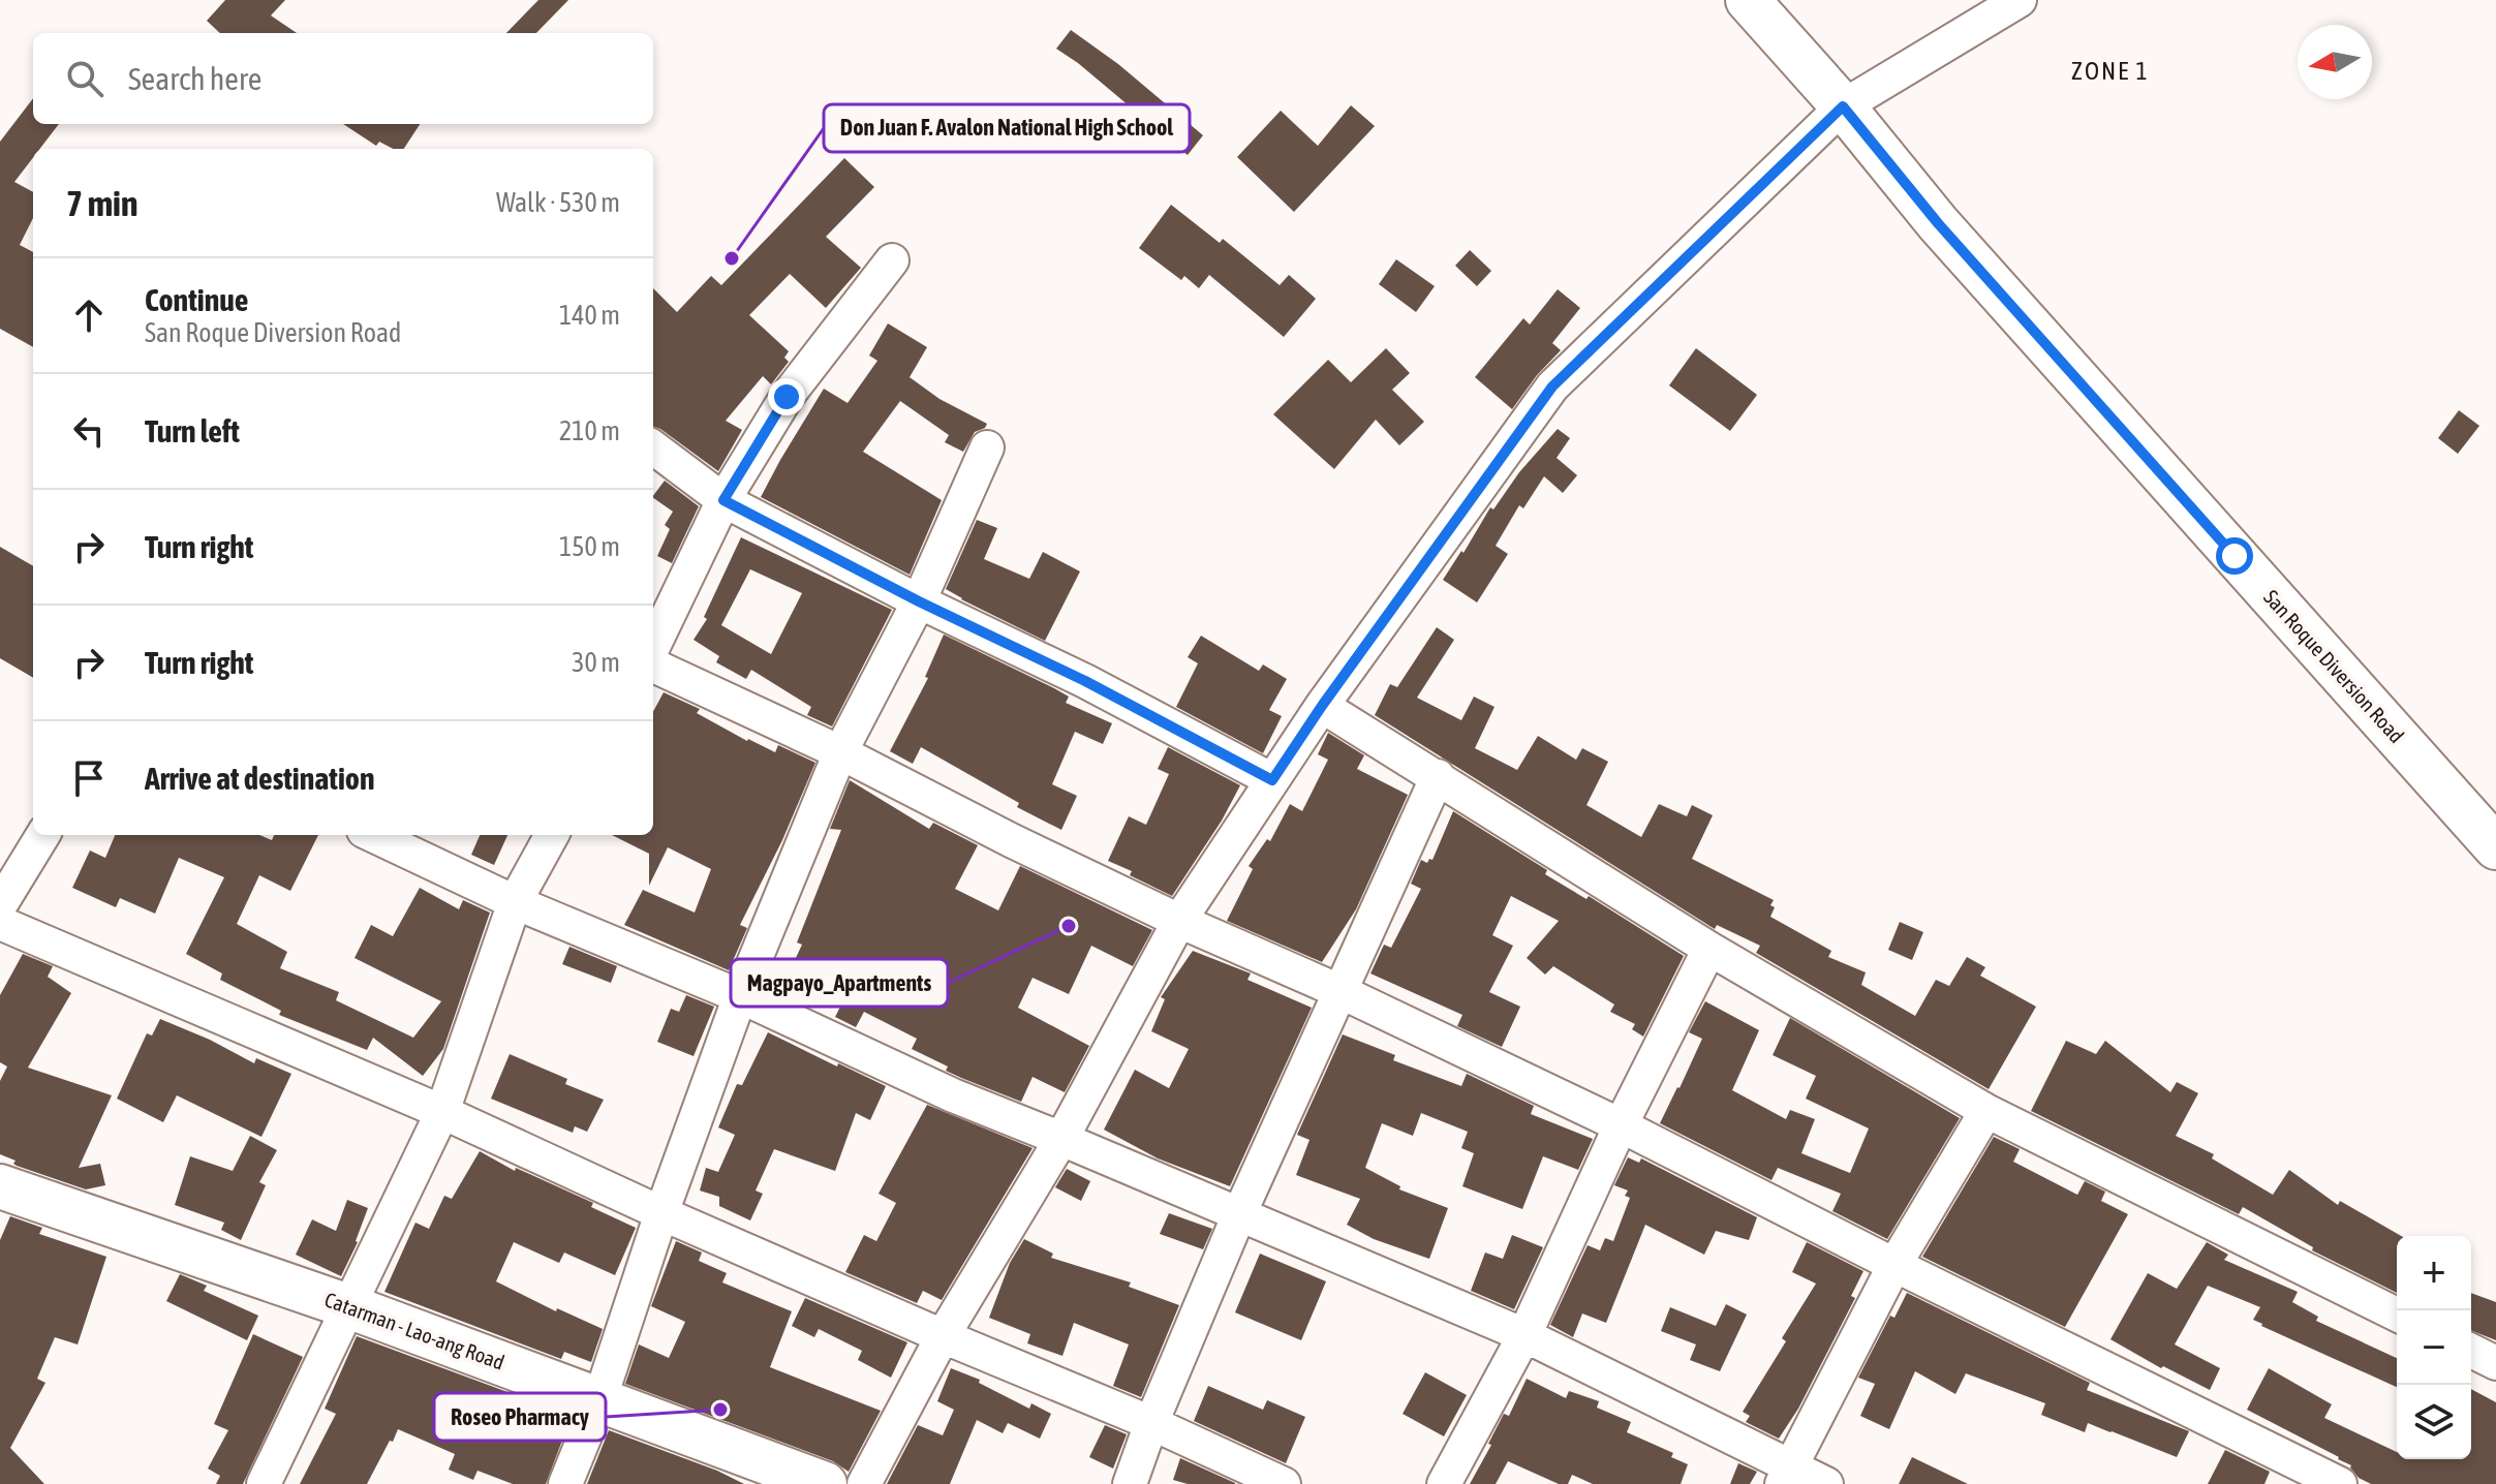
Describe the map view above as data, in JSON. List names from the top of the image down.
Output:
{
  "streets": {
    "main road": ["San Roque Diversion Road", "Catarman - Lao-ang Road"]
  },
  "districts": ["ZONE 1"],
  "places": ["Don Juan F. Avalon National High School", "Magpayo_Apartments", "Roseo Pharmacy"],
  "north": "left",
  "page": {
    "search": "Search here",
    "heading": ["7 min", "Walk · 530 m"],
    "list": [
      ["Continue", "San Roque Diversion Road", "140 m"],
      ["Turn left", "210 m"],
      ["Turn right", "150 m"],
      ["Turn right", "30 m"],
      "Arrive at destination"
    ],
    "map_buttons": ["+", "−"]
  }
}
